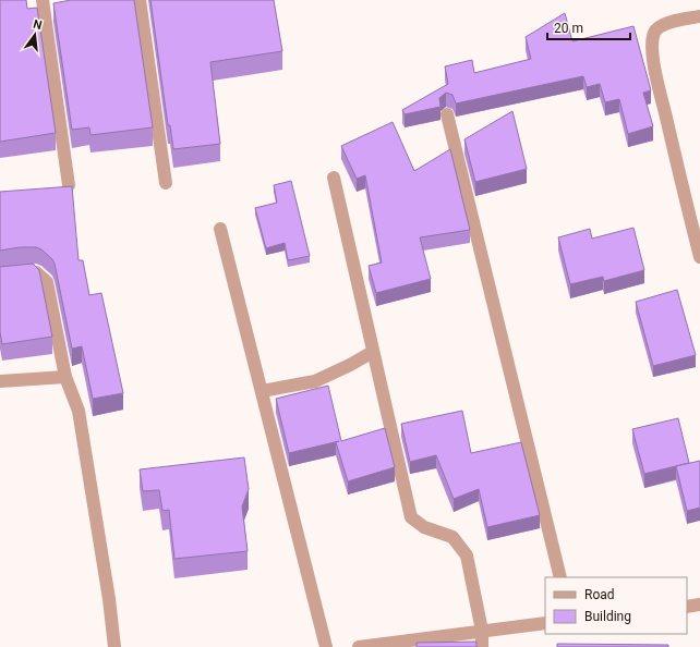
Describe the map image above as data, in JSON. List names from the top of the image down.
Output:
{
  "legend": ["Road", "Building"],
  "scale_bar": "20 m",
  "north": "top"
}
